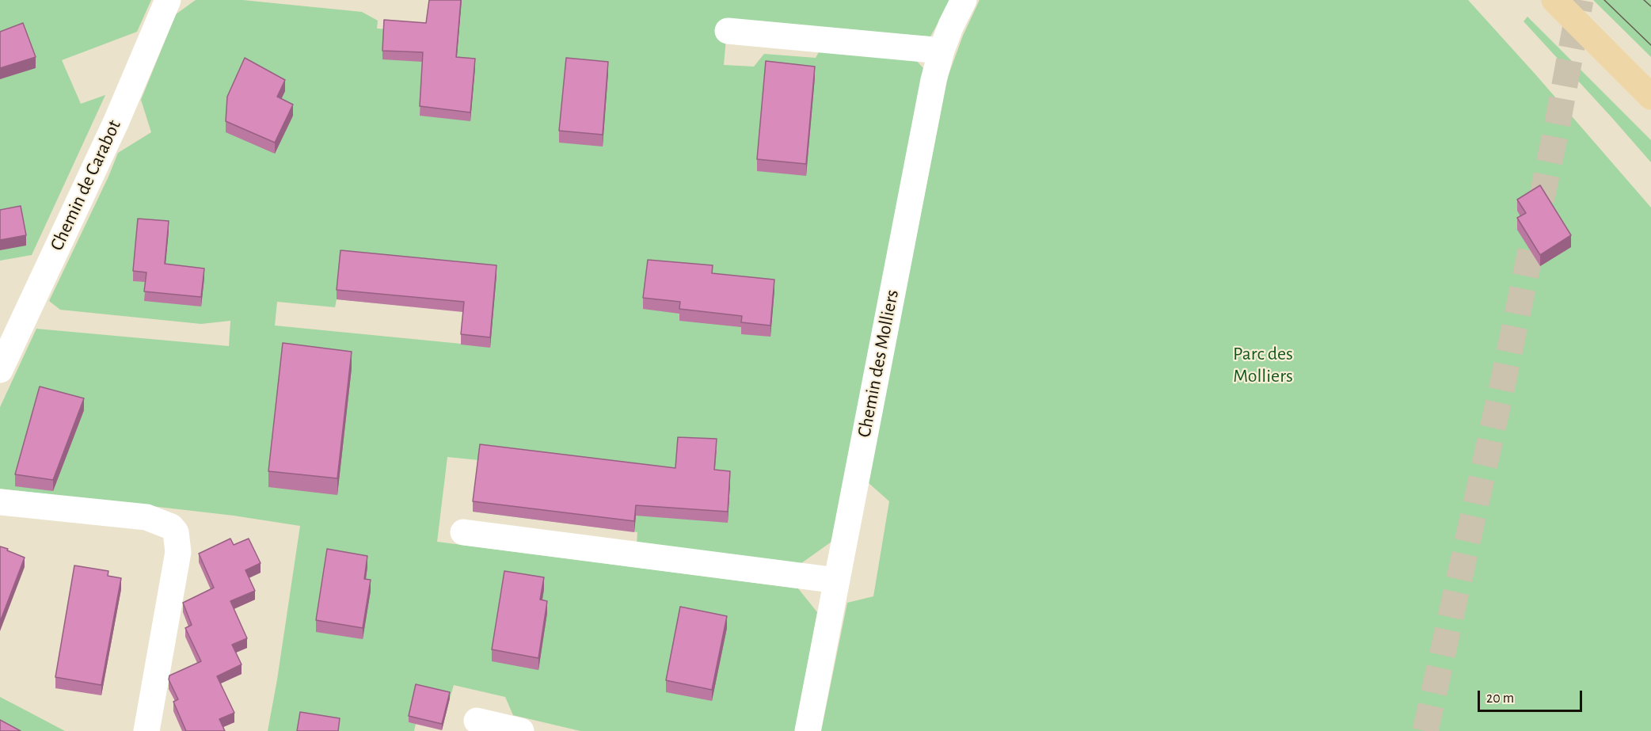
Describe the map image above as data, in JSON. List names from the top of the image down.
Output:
{
  "streets": {
    "street": ["Chemin de Carabot", "Chemin des Molliers"]
  },
  "parks": ["Parc des Molliers"],
  "scale_bar": "20 m"
}
